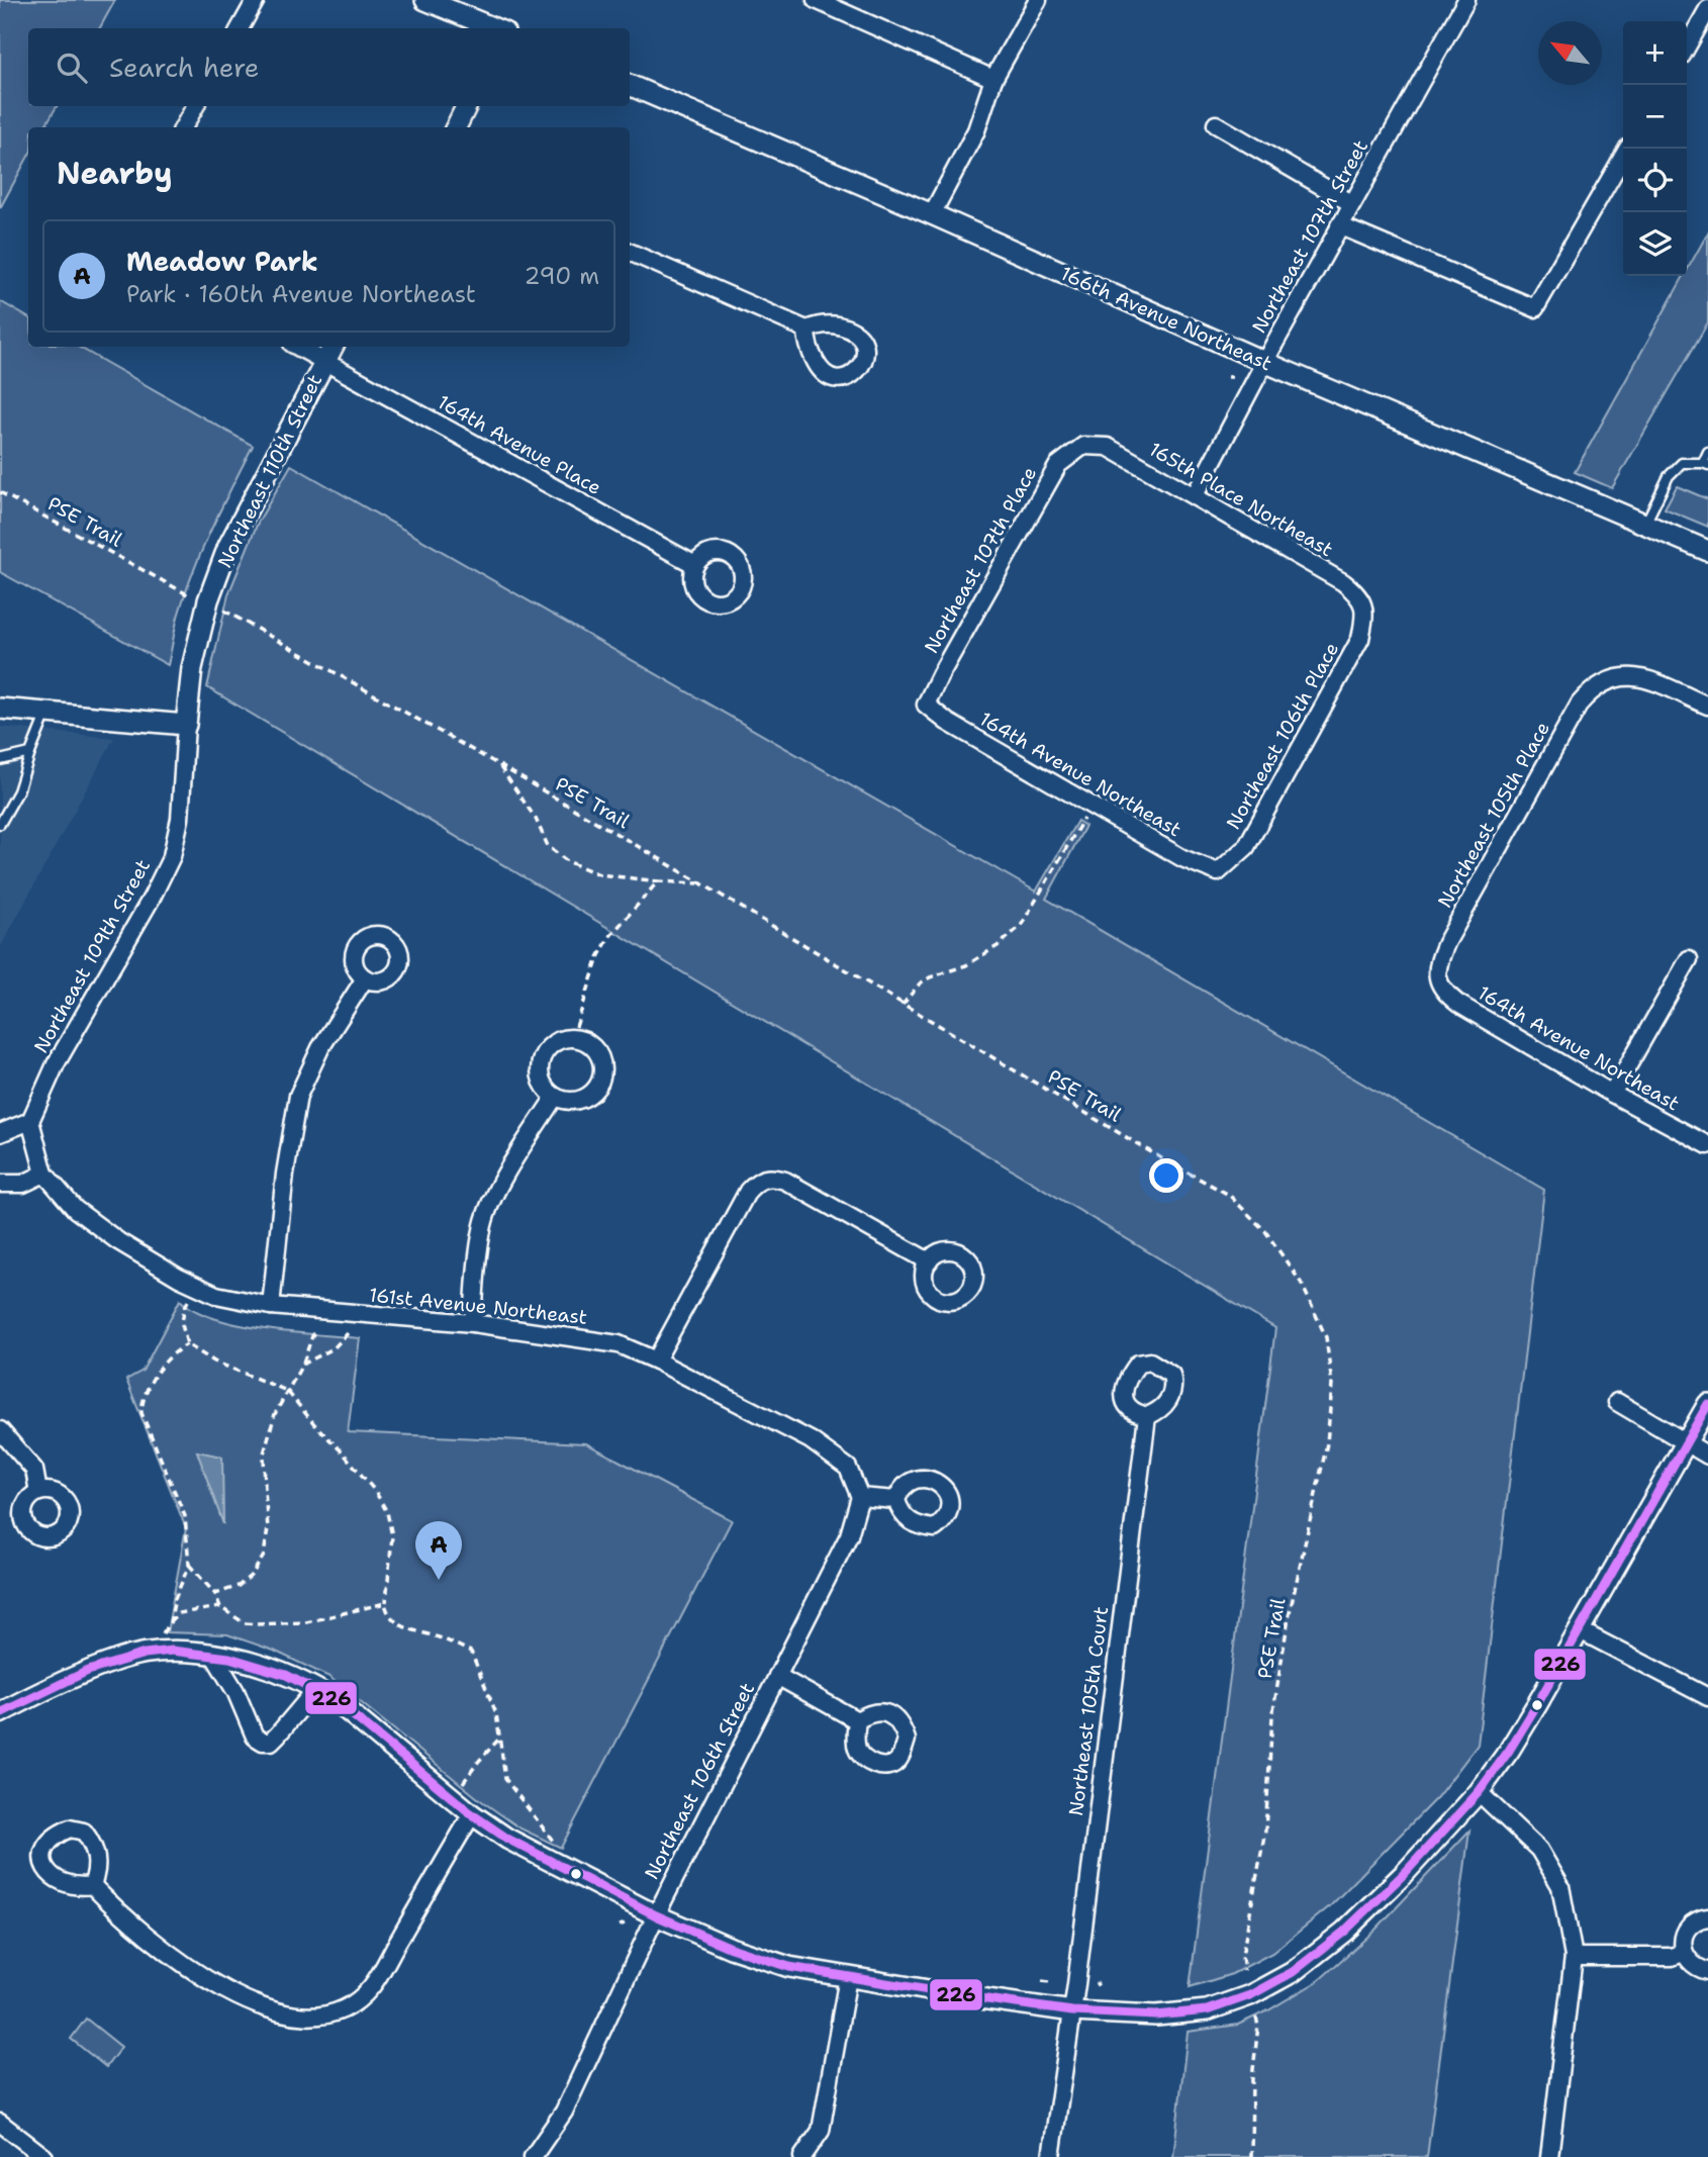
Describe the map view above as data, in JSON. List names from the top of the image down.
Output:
{
  "streets": {
    "street": [
      "Northeast 107th Street",
      "166th Avenue Northeast",
      "164th Avenue Place",
      "Northeast 110th Street",
      "165th Place Northeast",
      "Northeast 107th Place",
      "Northeast 106th Place",
      "164th Avenue Northeast",
      "Northeast 105th Place",
      "Northeast 109th Street",
      "161st Avenue Northeast",
      "Northeast 105th Court",
      "Northeast 106th Street"
    ],
    "path": ["PSE Trail"]
  },
  "crossings": [
    ["Northeast 107th Street", "166th Avenue Northeast"],
    ["Northeast 107th Street", "165th Place Northeast"],
    ["164th Avenue Place", "Northeast 110th Street"],
    ["Northeast 110th Street", "Northeast 109th Street"],
    ["165th Place Northeast", "Northeast 107th Place"],
    ["165th Place Northeast", "Northeast 106th Place"],
    ["Northeast 107th Place", "164th Avenue Northeast"],
    ["Northeast 106th Place", "164th Avenue Northeast"],
    ["164th Avenue Northeast", "Northeast 105th Place"],
    ["Northeast 109th Street", "161st Avenue Northeast"],
    ["161st Avenue Northeast", "Northeast 106th Street"]
  ],
  "lines": ["transit line 226"],
  "north": "top left",
  "page": {
    "map_buttons": ["+", "−"],
    "search": "Search here",
    "heading": "Nearby",
    "list": [
      {
        "mark": "A",
        "name": "Meadow Park",
        "note": "Park · 160th Avenue Northeast",
        "value": "290 m"
      }
    ],
    "pins": "A"
  }
}
